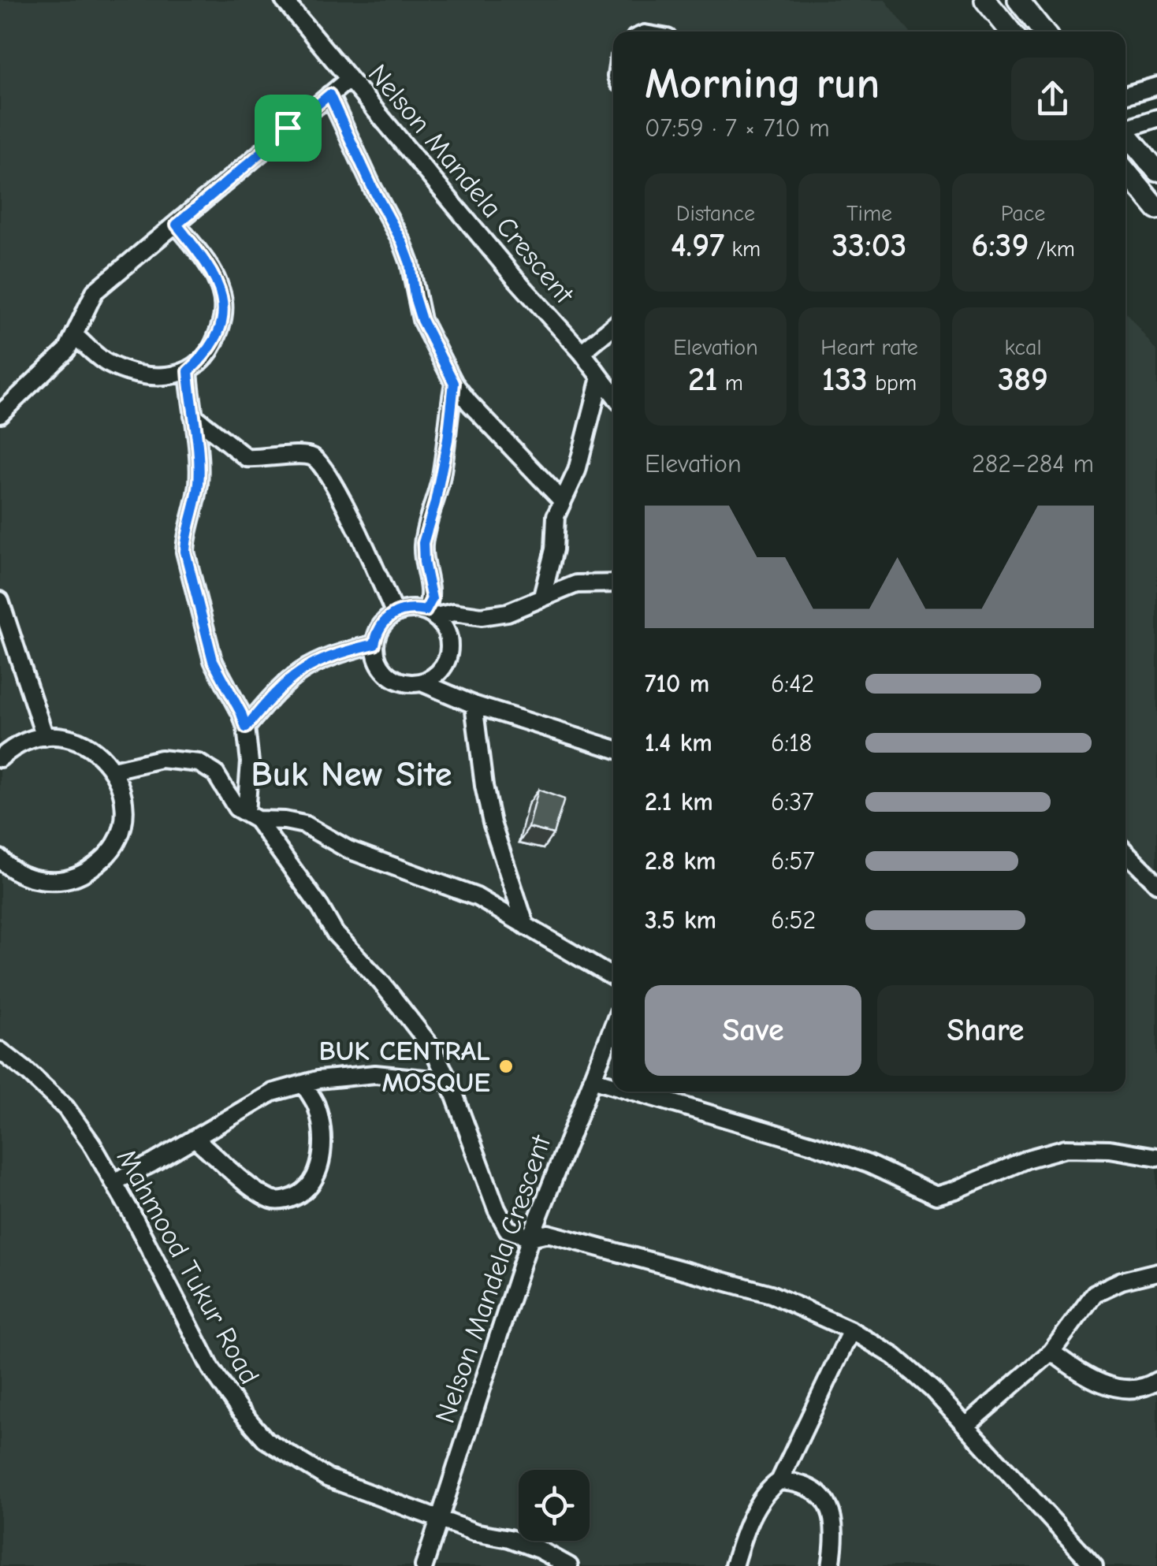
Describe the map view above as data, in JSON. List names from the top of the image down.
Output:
{
  "streets": {
    "street": ["Nelson Mandela Crescent", "Mahmood Tukur Road"]
  },
  "crossings": [
    ["Nelson Mandela Crescent", "Mahmood Tukur Road"]
  ],
  "districts": ["Buk New Site"],
  "places": ["BUK CENTRAL MOSQUE"],
  "page": {
    "heading": ["Morning run", "07:59 · 7 × 710 m"],
    "stats": [
      ["Distance", "4.97 km"],
      ["Time", "33:03"],
      ["Pace", "6:39 /km"],
      ["Elevation", "21 m"],
      ["Heart rate", "133 bpm"],
      ["kcal", "389"]
    ],
    "chart": ["Elevation", "282–284 m"],
    "list": [
      {
        "name": "710 m",
        "note": "6:42"
      },
      {
        "name": "1.4 km",
        "note": "6:18"
      },
      {
        "name": "2.1 km",
        "note": "6:37"
      },
      {
        "name": "2.8 km",
        "note": "6:57"
      },
      {
        "name": "3.5 km",
        "note": "6:52"
      }
    ],
    "buttons": ["Save", "Share"]
  }
}
